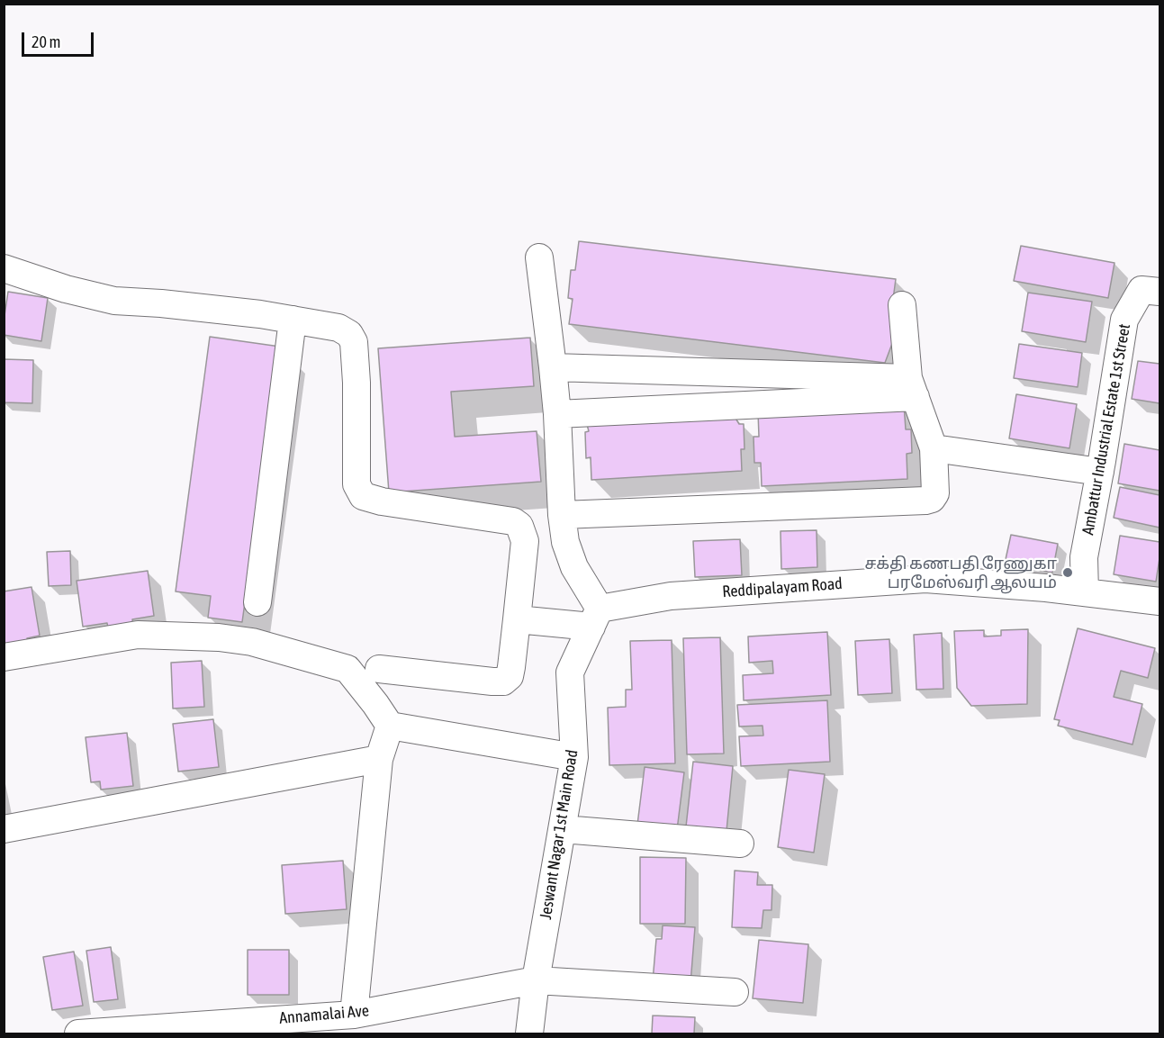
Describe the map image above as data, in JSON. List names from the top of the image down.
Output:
{
  "streets": {
    "street": [
      "Ambattur Industrial Estate 1st Street",
      "Reddipalayam Road",
      "Jeswant Nagar 1st Main Road",
      "Annamalai Ave"
    ]
  },
  "crossings": [
    ["Ambattur Industrial Estate 1st Street", "Reddipalayam Road"],
    ["Reddipalayam Road", "Jeswant Nagar 1st Main Road"],
    ["Jeswant Nagar 1st Main Road", "Annamalai Ave"]
  ],
  "places": ["சக்தி கணபதி ரேணுகா பரமேஸ்வரி ஆலயம்"],
  "scale_bar": "20 m"
}
